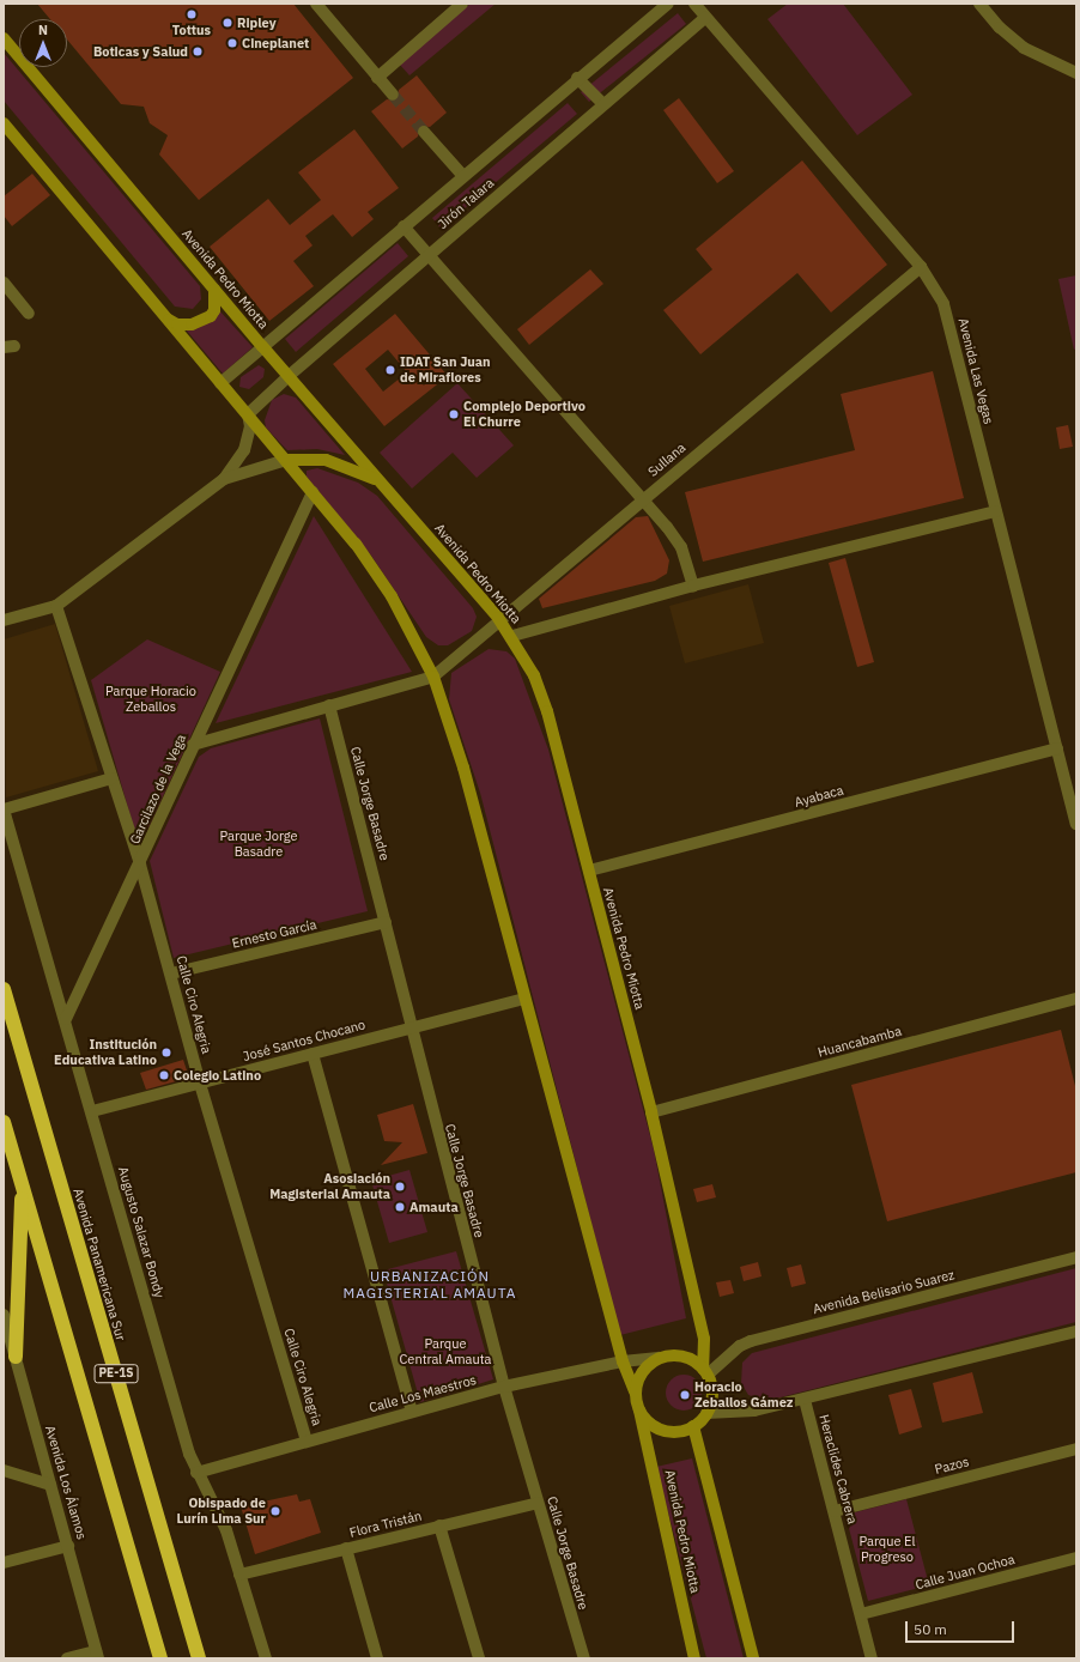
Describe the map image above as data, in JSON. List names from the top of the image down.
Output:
{
  "streets": {
    "highway": ["Avenida Panamericana Sur", "PE-1S"],
    "main road": ["Avenida Pedro Miotta"],
    "street": [
      "Jirón Talara",
      "Avenida Las Vegas",
      "Sullana",
      "Garcilazo de la Vega",
      "Ayabaca",
      "Calle Jorge Basadre",
      "Ernesto García",
      "Calle Ciro Alegria",
      "José Santos Chocano",
      "Huancabamba",
      "Augusto Salazar Bondy",
      "Avenida Belisario Suarez",
      "Calle Los Maestros",
      "Pazos",
      "Heraclides Cabrera",
      "Avenida Los Álamos",
      "Flora Tristán",
      "Calle Juan Ochoa"
    ]
  },
  "crossings": [
    ["Jirón Talara", "Avenida Pedro Miotta"],
    ["Jirón Talara", "Avenida Las Vegas"],
    ["Avenida Pedro Miotta", "Sullana"],
    ["Avenida Pedro Miotta", "Ayabaca"],
    ["Avenida Pedro Miotta", "Huancabamba"],
    ["Avenida Pedro Miotta", "Avenida Belisario Suarez"],
    ["Avenida Pedro Miotta", "Calle Los Maestros"],
    ["Avenida Las Vegas", "Sullana"],
    ["Avenida Las Vegas", "Ayabaca"],
    ["Garcilazo de la Vega", "Calle Ciro Alegria"],
    ["Garcilazo de la Vega", "Augusto Salazar Bondy"],
    ["Calle Jorge Basadre", "Ernesto García"],
    ["Calle Jorge Basadre", "José Santos Chocano"],
    ["Calle Jorge Basadre", "Calle Los Maestros"],
    ["Calle Jorge Basadre", "Flora Tristán"],
    ["Ernesto García", "Calle Ciro Alegria"],
    ["Calle Ciro Alegria", "José Santos Chocano"],
    ["Calle Ciro Alegria", "Calle Los Maestros"],
    ["José Santos Chocano", "Augusto Salazar Bondy"],
    ["Augusto Salazar Bondy", "Calle Los Maestros"],
    ["Augusto Salazar Bondy", "Flora Tristán"],
    ["Avenida Belisario Suarez", "Calle Los Maestros"],
    ["Pazos", "Heraclides Cabrera"],
    ["Heraclides Cabrera", "Calle Juan Ochoa"]
  ],
  "districts": ["URBANIZACIÓN MAGISTERIAL AMAUTA"],
  "parks": [
    "Parque Horacio Zeballos",
    "Parque Jorge Basadre",
    "Parque Central Amauta",
    "Parque El Progreso"
  ],
  "places": [
    "Tottus",
    "Ripley",
    "Cineplanet",
    "Boticas y Salud",
    "IDAT San Juan de Miraflores",
    "Complejo Deportivo El Churre",
    "Institución Educativa Latino",
    "Colegio Latino",
    "Asosiación Magisterial Amauta",
    "Amauta",
    "Horacio Zeballos Gámez",
    "Obispado de Lurín Lima Sur"
  ],
  "scale_bar": "50 m",
  "north": "top"
}
